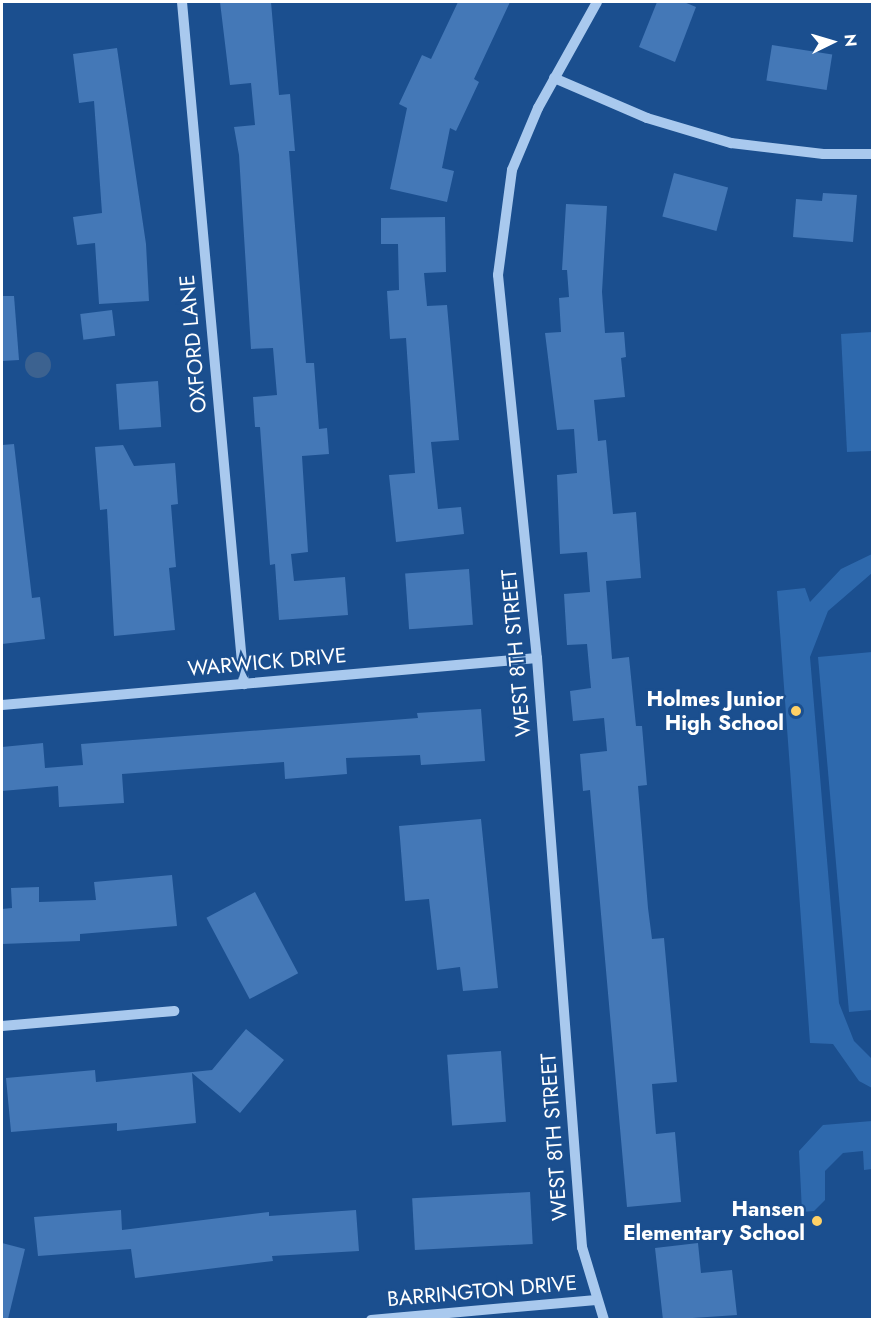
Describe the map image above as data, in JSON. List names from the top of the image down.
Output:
{
  "streets": {
    "street": [
      "OXFORD LANE",
      "WEST 8TH STREET",
      "WARWICK DRIVE",
      "BARRINGTON DRIVE"
    ]
  },
  "crossings": [
    ["OXFORD LANE", "WARWICK DRIVE"],
    ["WEST 8TH STREET", "WARWICK DRIVE"],
    ["WEST 8TH STREET", "BARRINGTON DRIVE"]
  ],
  "places": ["Holmes Junior High School", "Hansen Elementary School"],
  "north": "right"
}
